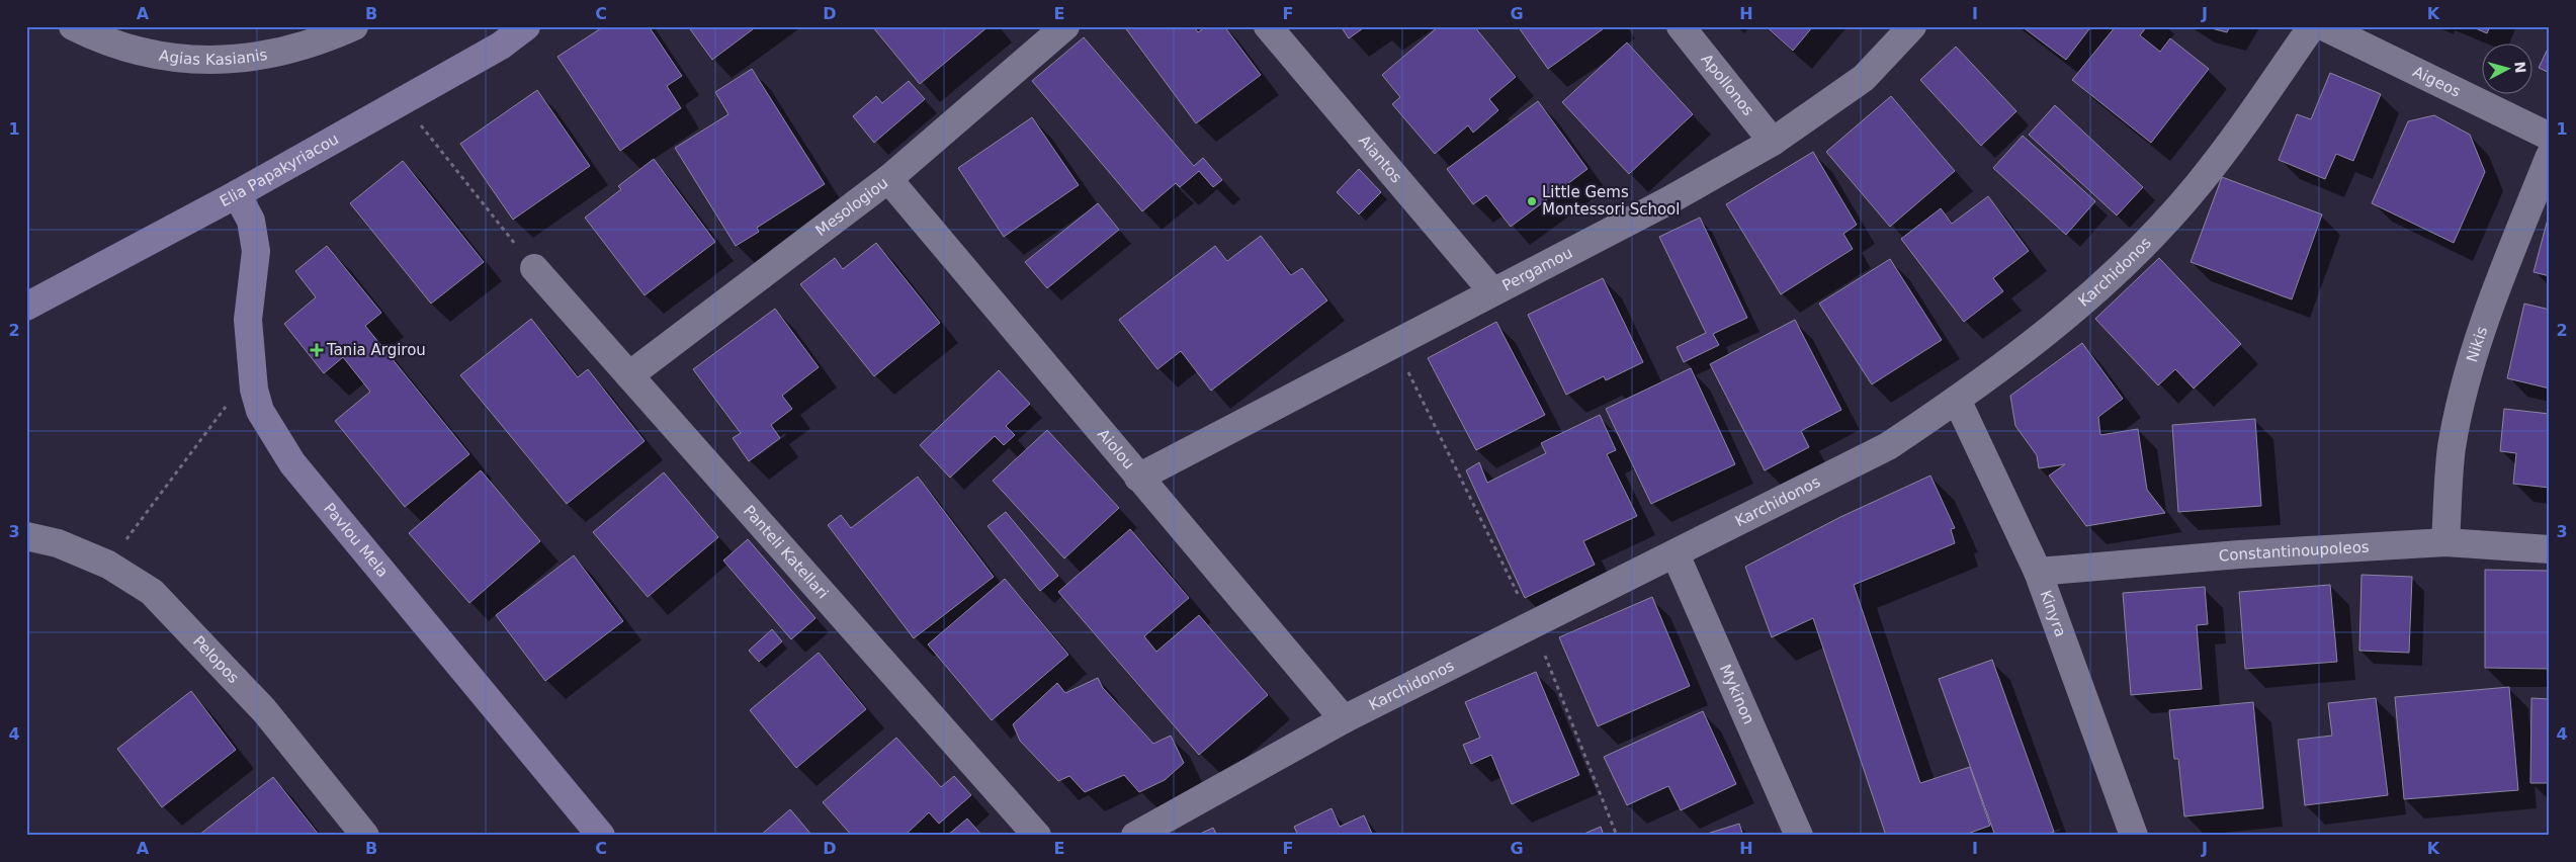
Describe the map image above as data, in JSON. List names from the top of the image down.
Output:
{
  "streets": {
    "street": [
      "Agias Kasianis",
      "Aigeos",
      "Apollonos",
      "Aiantos",
      "Elia Papakyriacou",
      "Mesologiou",
      "Pergamou",
      "Karchidonos",
      "Nikis",
      "Aiolou",
      "Pavlou Mela",
      "Panteli Katellari",
      "Constantinoupoleos",
      "Kinyra",
      "Pelopos",
      "Mykinon"
    ]
  },
  "crossings": [
    ["Apollonos", "Pergamou"],
    ["Aiantos", "Pergamou"],
    ["Elia Papakyriacou", "Pavlou Mela"],
    ["Mesologiou", "Aiolou"],
    ["Mesologiou", "Panteli Katellari"],
    ["Pergamou", "Aiolou"],
    ["Karchidonos", "Aiolou"],
    ["Karchidonos", "Kinyra"],
    ["Karchidonos", "Mykinon"],
    ["Nikis", "Constantinoupoleos"],
    ["Constantinoupoleos", "Kinyra"]
  ],
  "places": {
    "other": ["Little Gems Montessori School"],
    "health": ["Tania Argirou"]
  },
  "north": "right",
  "grid": {
    "columns": [
      "A",
      "B",
      "C",
      "D",
      "E",
      "F",
      "G",
      "H",
      "I",
      "J",
      "K"
    ],
    "rows": [
      "1",
      "2",
      "3",
      "4"
    ]
  }
}
